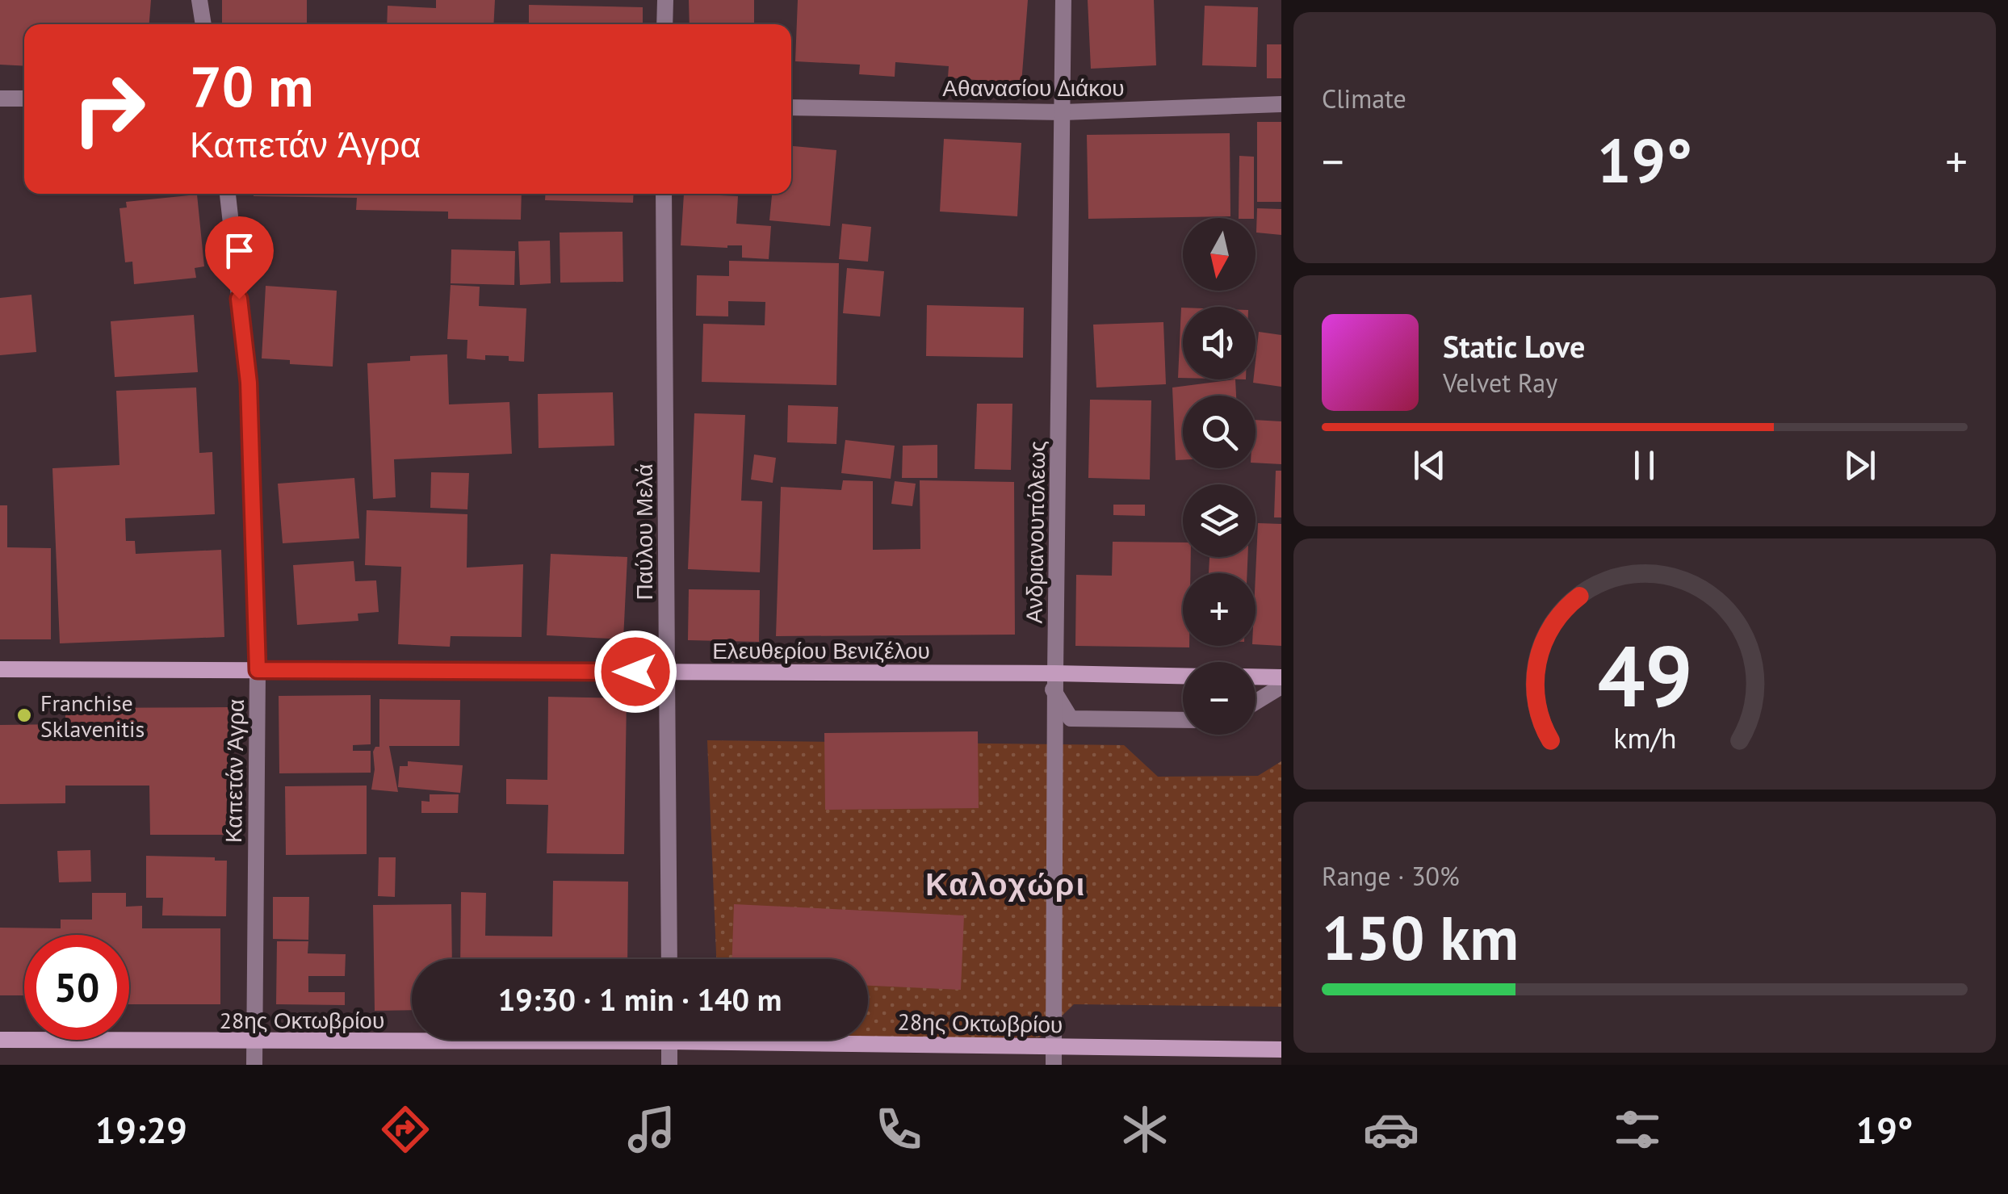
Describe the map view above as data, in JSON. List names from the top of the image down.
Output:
{
  "streets": {
    "main road": ["Ελευθερίου Βενιζέλου", "28ης Οκτωβρίου"],
    "street": [
      "Αθανασίου Διάκου",
      "Παύλου Μελά",
      "Ανδριανουπόλεως",
      "Καπετάν Άγρα"
    ]
  },
  "crossings": [
    ["Αθανασίου Διάκου", "Ανδριανουπόλεως"],
    ["Παύλου Μελά", "Ελευθερίου Βενιζέλου"],
    ["Ανδριανουπόλεως", "Ελευθερίου Βενιζέλου"],
    ["Ελευθερίου Βενιζέλου", "Καπετάν Άγρα"],
    ["Καπετάν Άγρα", "28ης Οκτωβρίου"]
  ],
  "districts": ["Καλοχώρι"],
  "places": ["Franchise Sklavenitis"],
  "north": "bottom",
  "page": {
    "tile": [
      "Climate",
      ["Range · 30%", "150 km"]
    ],
    "turn": ["70 m", "Καπετάν Άγρα"],
    "heat": ["−", "19°", "+"],
    "map_buttons": ["+", "−"],
    "song": ["Static Love", "Velvet Ray"],
    "limit": "50",
    "trip": "19:30 · 1 min · 140 m",
    "tabs": ["19:29", "19°"],
    "gauge": ["49", "km/h"]
  }
}
